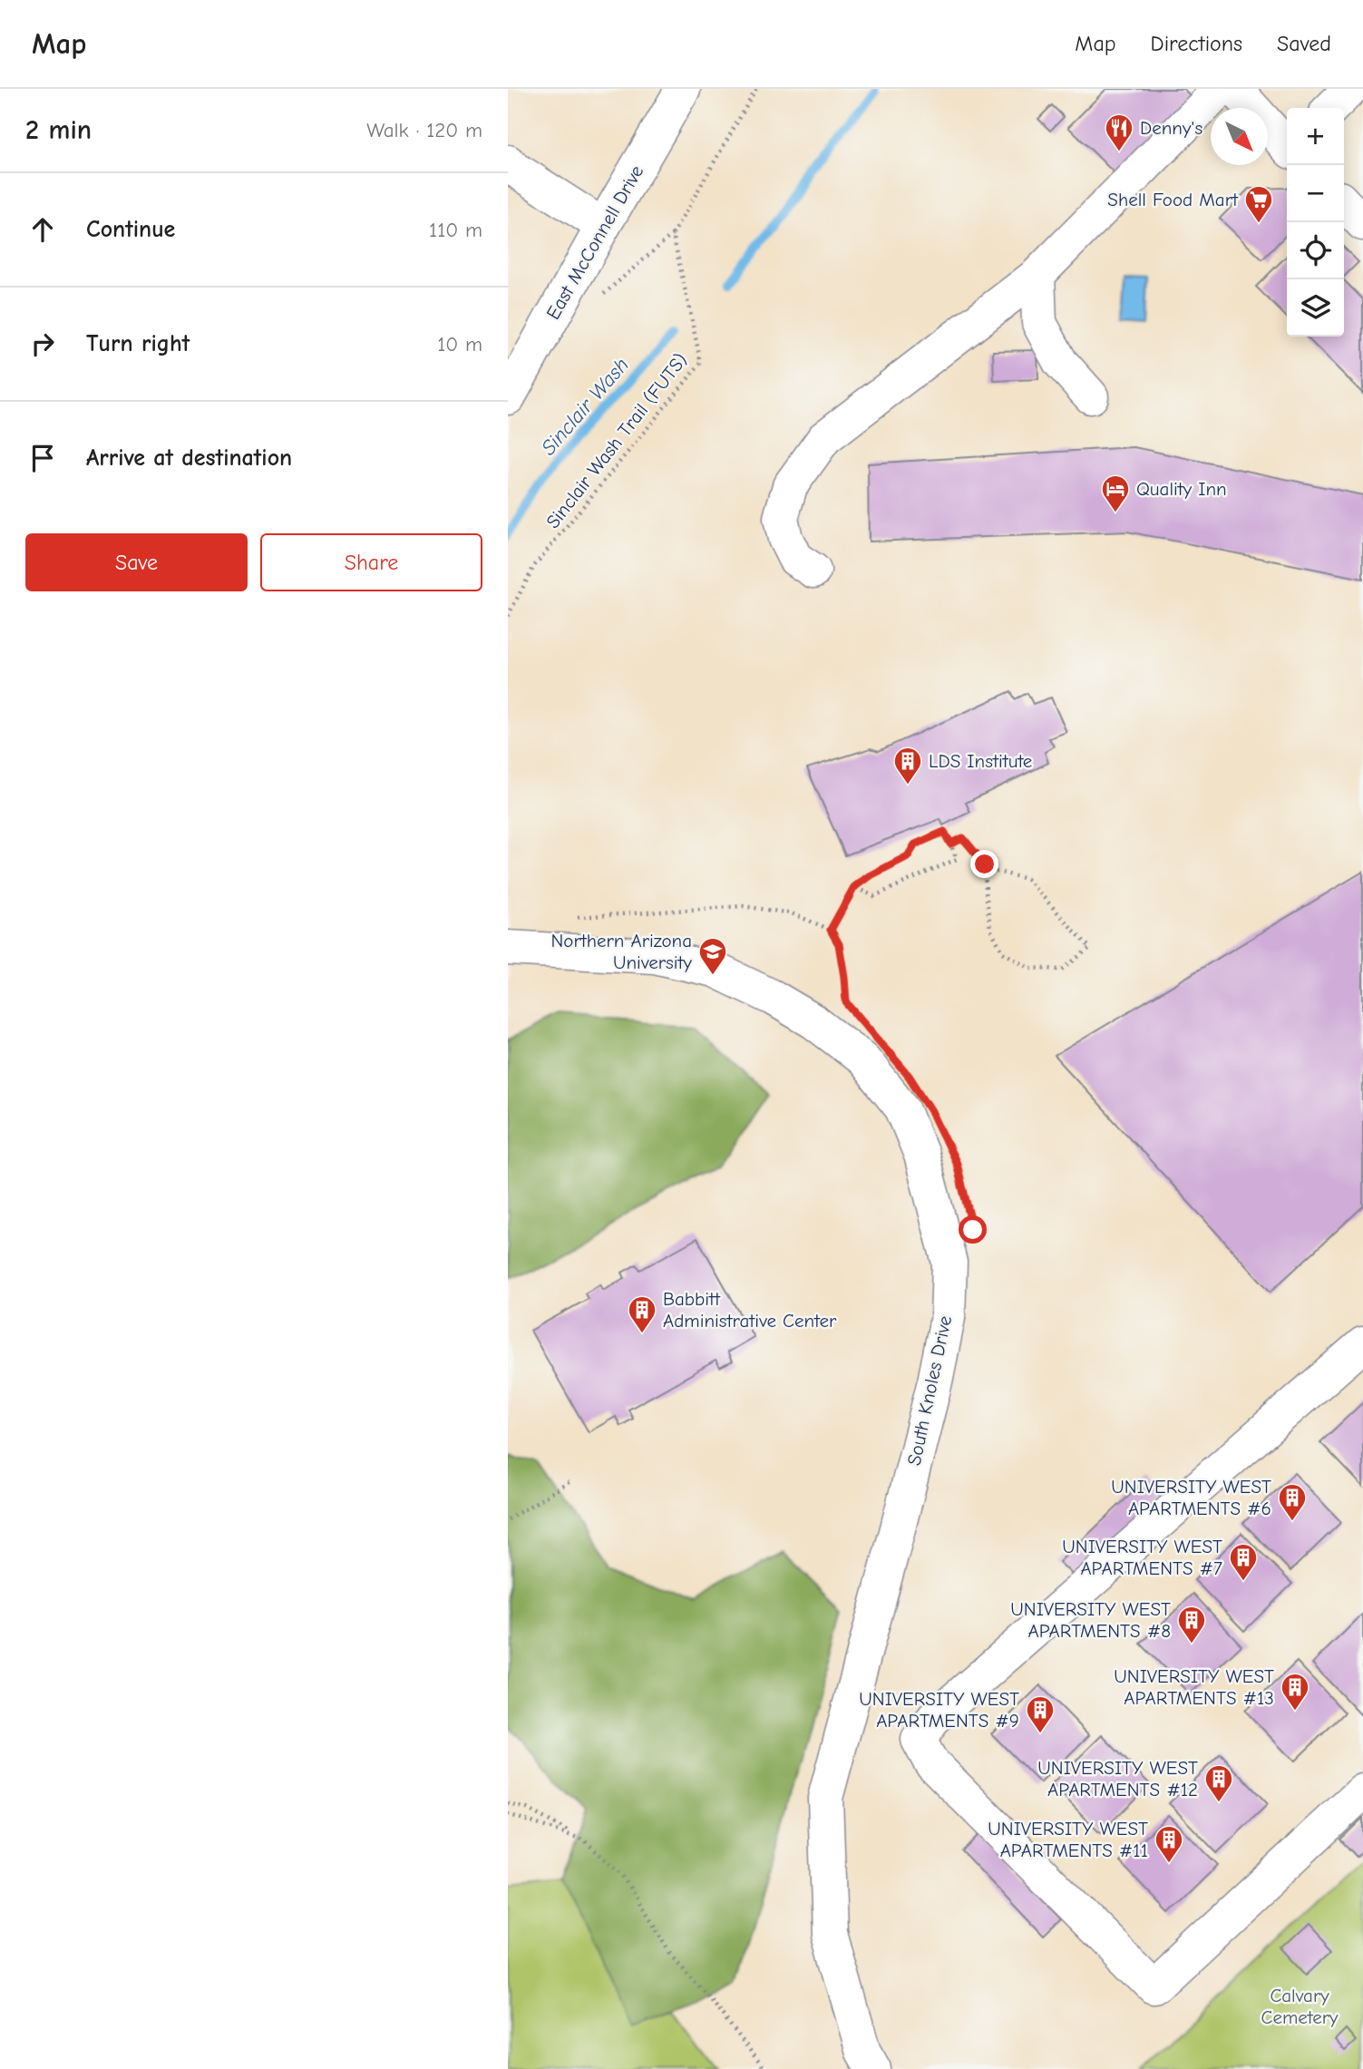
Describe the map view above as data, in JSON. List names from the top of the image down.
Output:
{
  "streets": {
    "street": ["East McConnell Drive", "South Knoles Drive"],
    "path": ["Sinclair Wash Trail (FUTS)"]
  },
  "water": ["Sinclair Wash"],
  "parks": ["Calvary Cemetery"],
  "places": {
    "restaurant": ["Denny's"],
    "supermarket": ["Shell Food Mart"],
    "hotel": ["Quality Inn"],
    "building": [
      "LDS Institute",
      "Babbitt Administrative Center",
      "UNIVERSITY WEST APARTMENTS #6",
      "UNIVERSITY WEST APARTMENTS #7",
      "UNIVERSITY WEST APARTMENTS #8",
      "UNIVERSITY WEST APARTMENTS #13",
      "UNIVERSITY WEST APARTMENTS #9",
      "UNIVERSITY WEST APARTMENTS #12",
      "UNIVERSITY WEST APARTMENTS #11"
    ],
    "school or university": ["Northern Arizona University"]
  },
  "north": "bottom right",
  "page": {
    "header": "Map",
    "nav": ["Map", "Directions", "Saved"],
    "heading": ["2 min", "Walk · 120 m"],
    "map_buttons": ["+", "−"],
    "list": [
      ["Continue", "110 m"],
      ["Turn right", "10 m"],
      "Arrive at destination"
    ],
    "buttons": ["Save", "Share"]
  }
}
